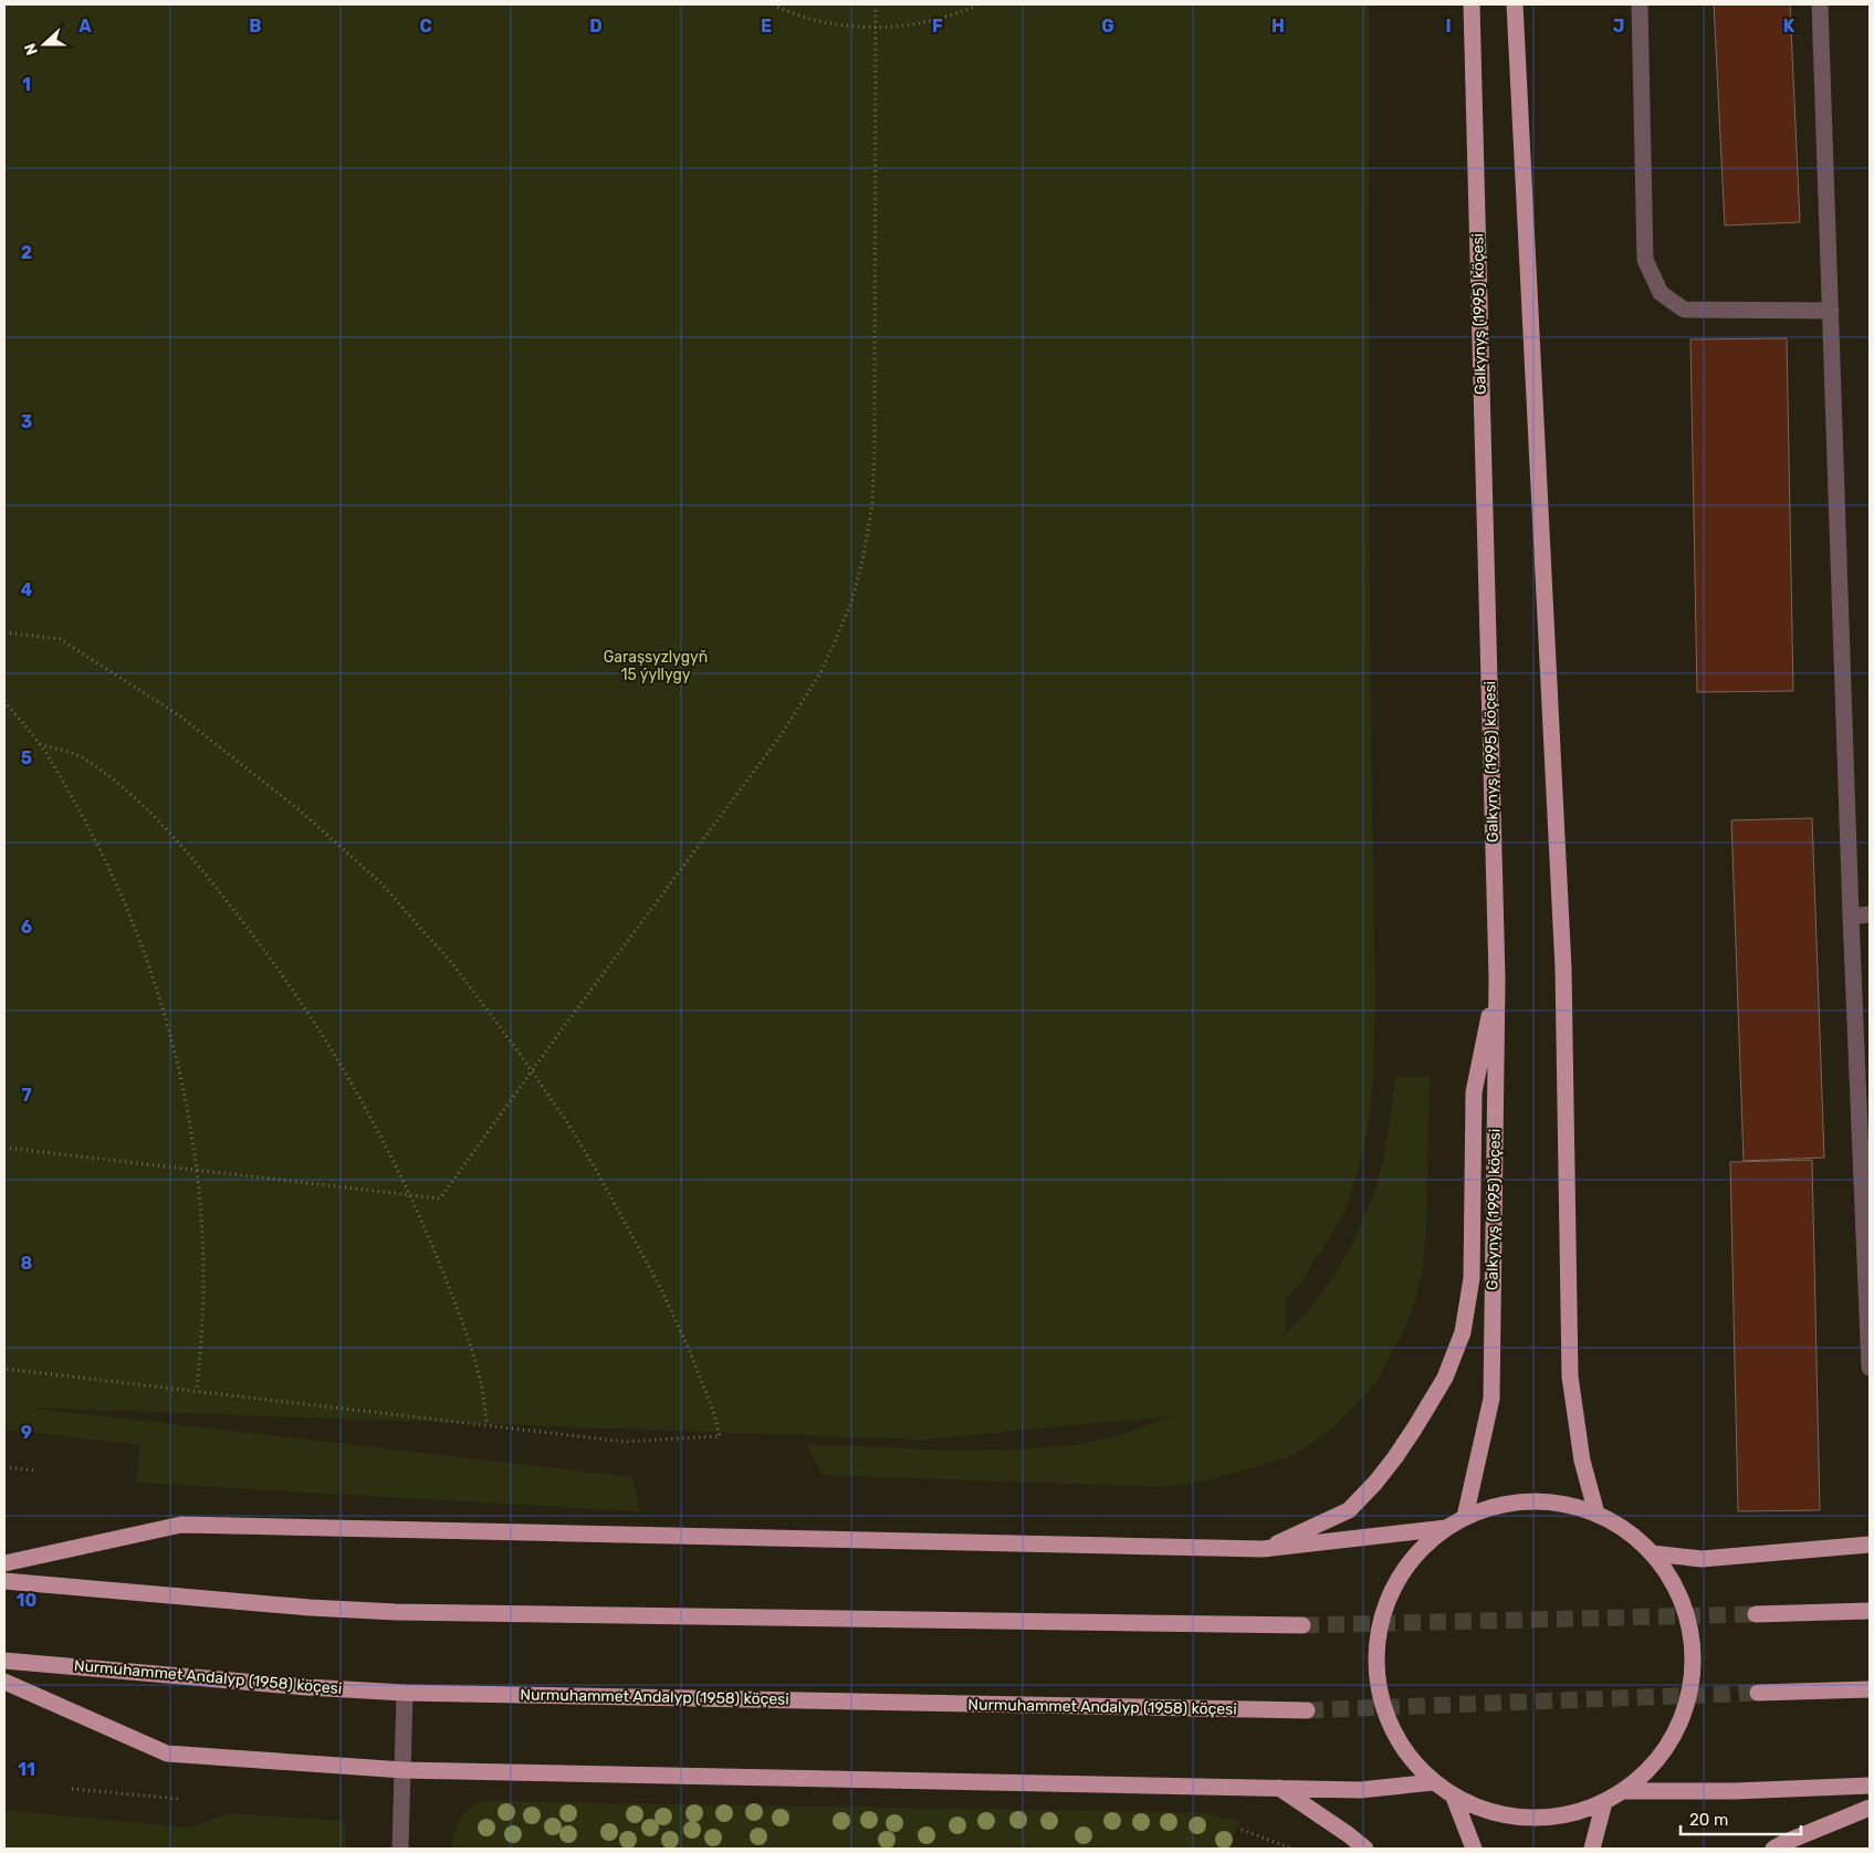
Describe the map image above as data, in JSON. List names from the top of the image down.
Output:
{
  "streets": {
    "main road": ["Galkynyş (1995) köçesi", "Nurmuhammet Andalyp (1958) köçesi"]
  },
  "parks": ["Garaşsyzlygyň 15 ýyllygy"],
  "scale_bar": "20 m",
  "north": "left",
  "grid": {
    "columns": [
      "A",
      "B",
      "C",
      "D",
      "E",
      "F",
      "G",
      "H",
      "I",
      "J",
      "K"
    ],
    "rows": [
      "1",
      "2",
      "3",
      "4",
      "5",
      "6",
      "7",
      "8",
      "9",
      "10",
      "11"
    ]
  }
}
